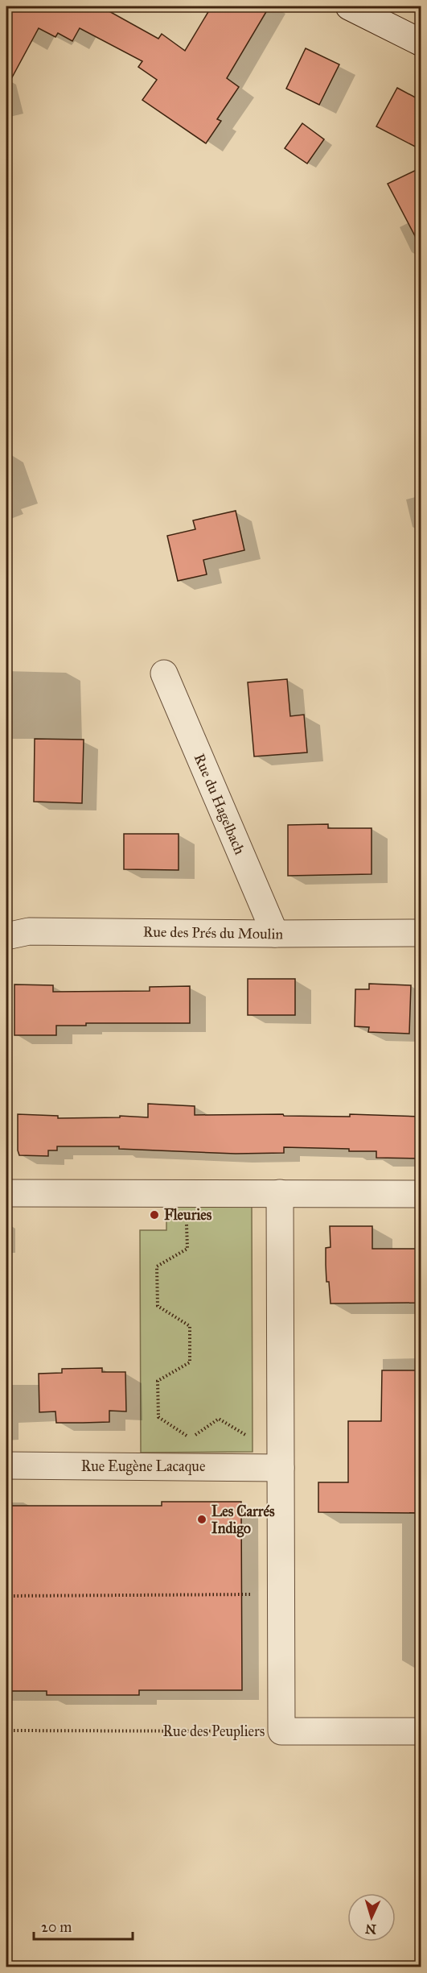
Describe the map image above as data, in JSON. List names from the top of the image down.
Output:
{
  "streets": {
    "street": [
      "Rue du Hagelbach",
      "Rue des Prés du Moulin",
      "Rue Eugène Lacaque",
      "Rue des Peupliers"
    ]
  },
  "crossings": [
    ["Rue du Hagelbach", "Rue des Prés du Moulin"]
  ],
  "places": ["Fleuries", "Les Carrés Indigo"],
  "scale_bar": "20 m",
  "north": "bottom"
}
